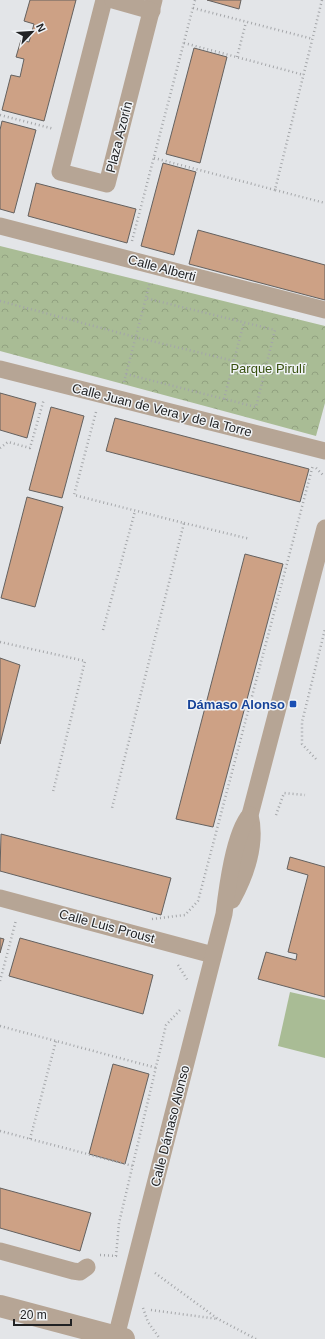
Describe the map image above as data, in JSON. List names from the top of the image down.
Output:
{
  "streets": {
    "street": [
      "Plaza Azorín",
      "Calle Alberti",
      "Calle Juan de Vera y de la Torre",
      "Calle Luis Proust",
      "Calle Dámaso Alonso"
    ]
  },
  "crossings": [
    ["Calle Luis Proust", "Calle Dámaso Alonso"]
  ],
  "parks": ["Parque Pirulí"],
  "places": {
    "transit": ["Dámaso Alonso"]
  },
  "scale_bar": "20 m",
  "north": "top right"
}
